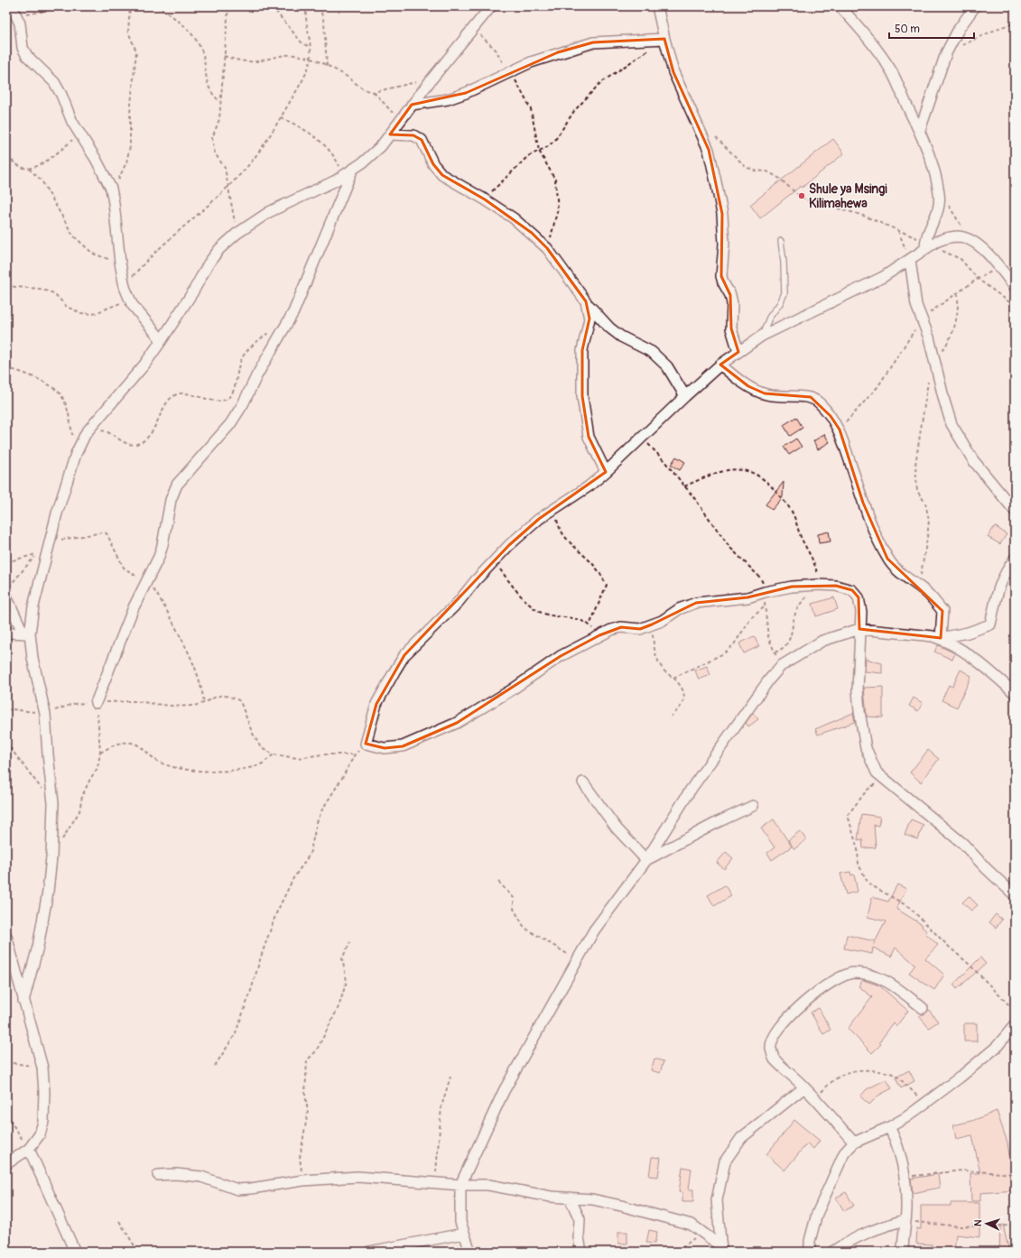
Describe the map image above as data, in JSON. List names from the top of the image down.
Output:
{
  "places": ["Shule ya Msingi Kilimahewa"],
  "scale_bar": "50 m",
  "north": "left"
}
